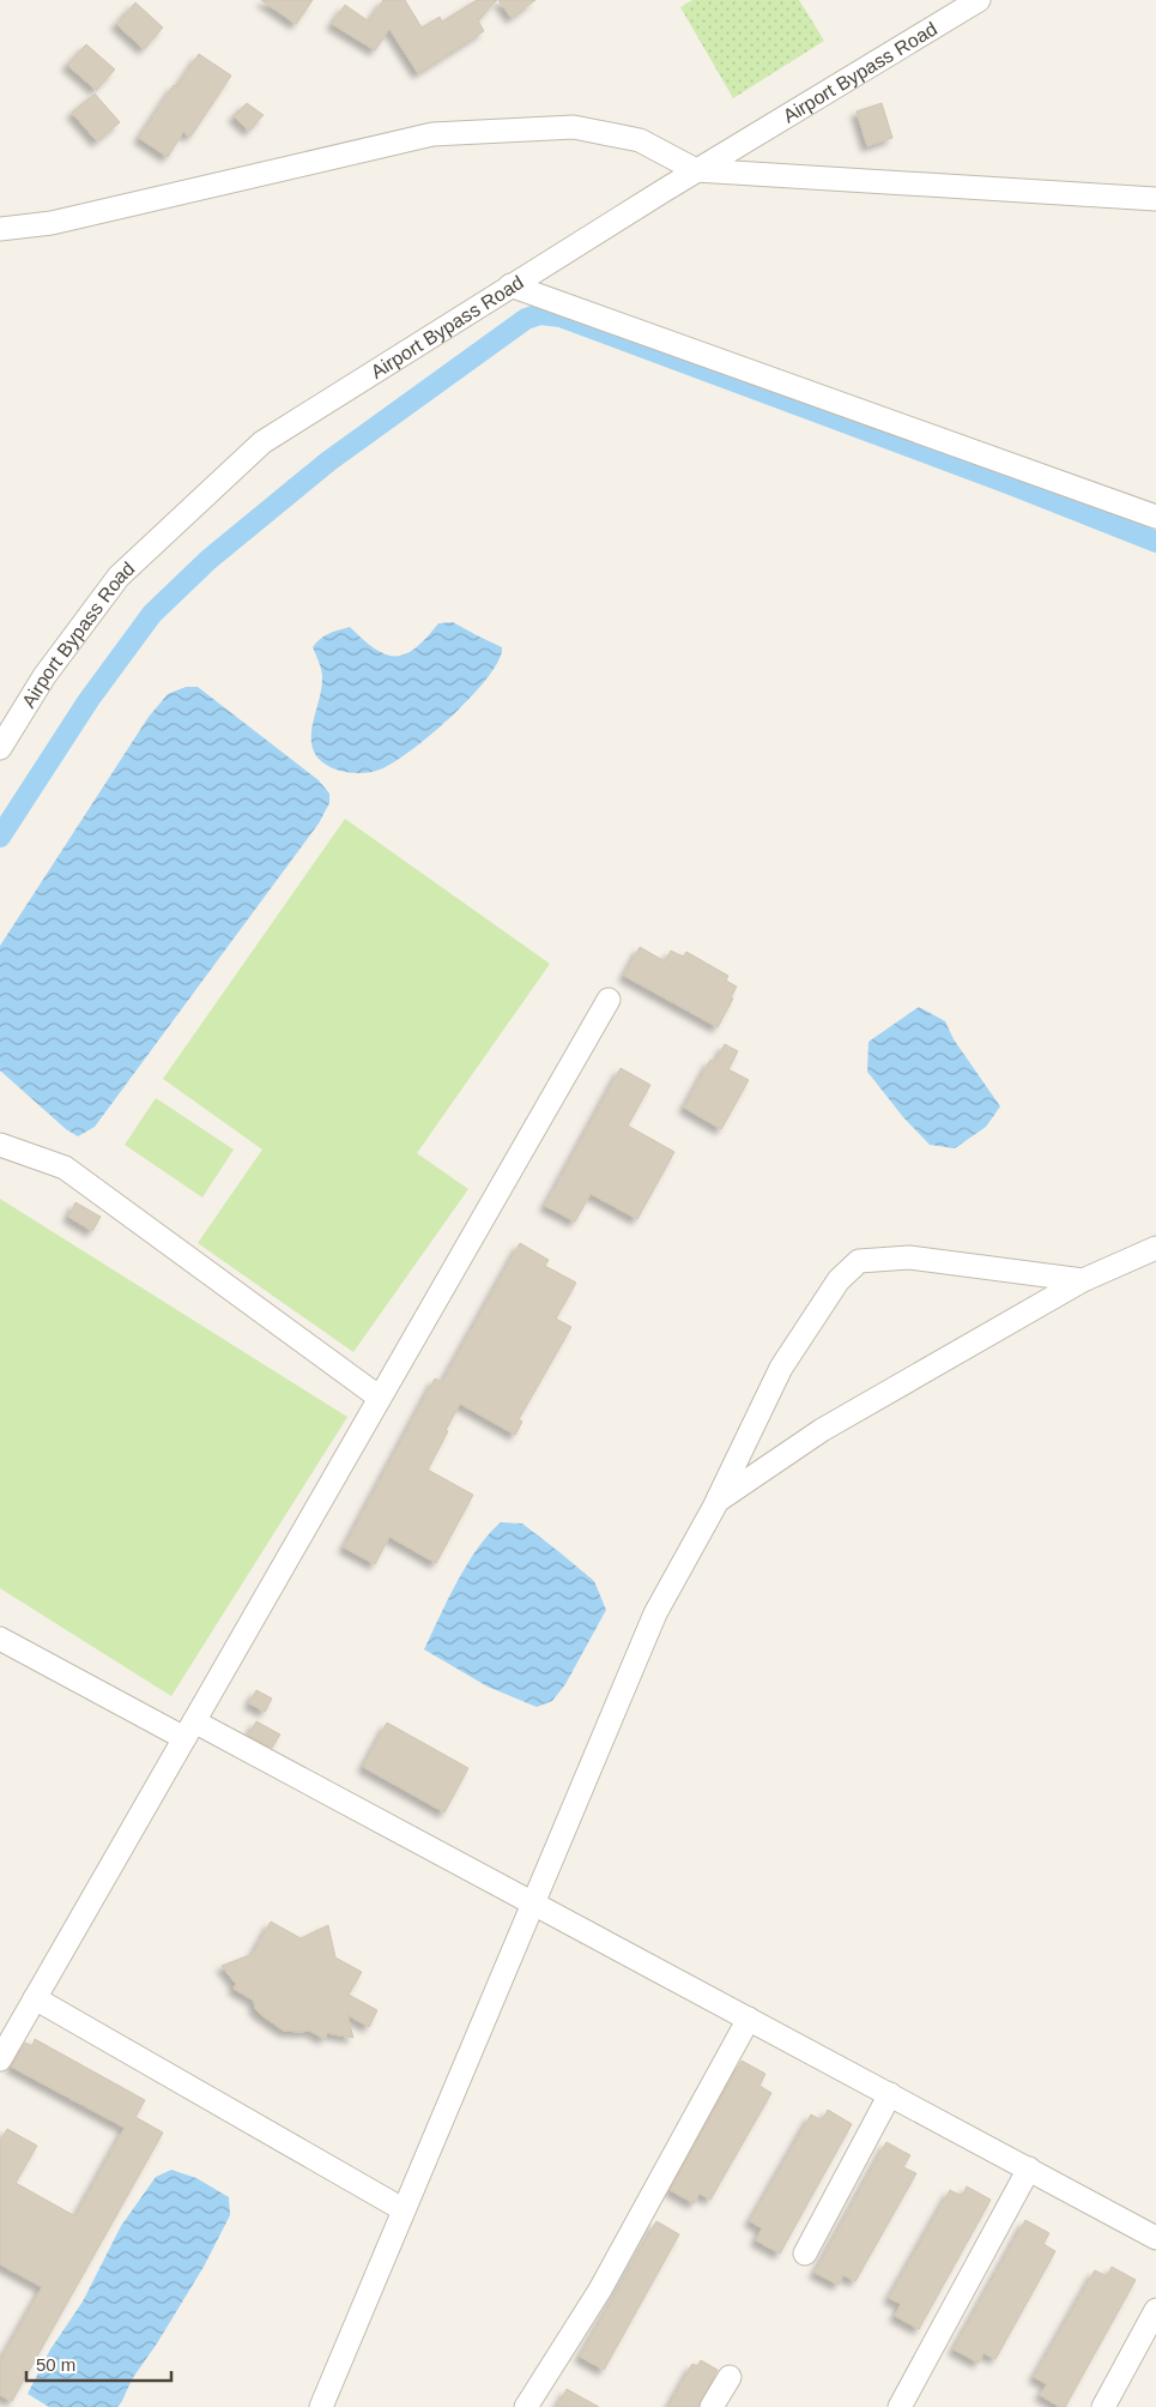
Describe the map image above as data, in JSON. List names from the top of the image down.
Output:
{
  "streets": {
    "street": ["Airport Bypass Road"]
  },
  "scale_bar": "50 m"
}
